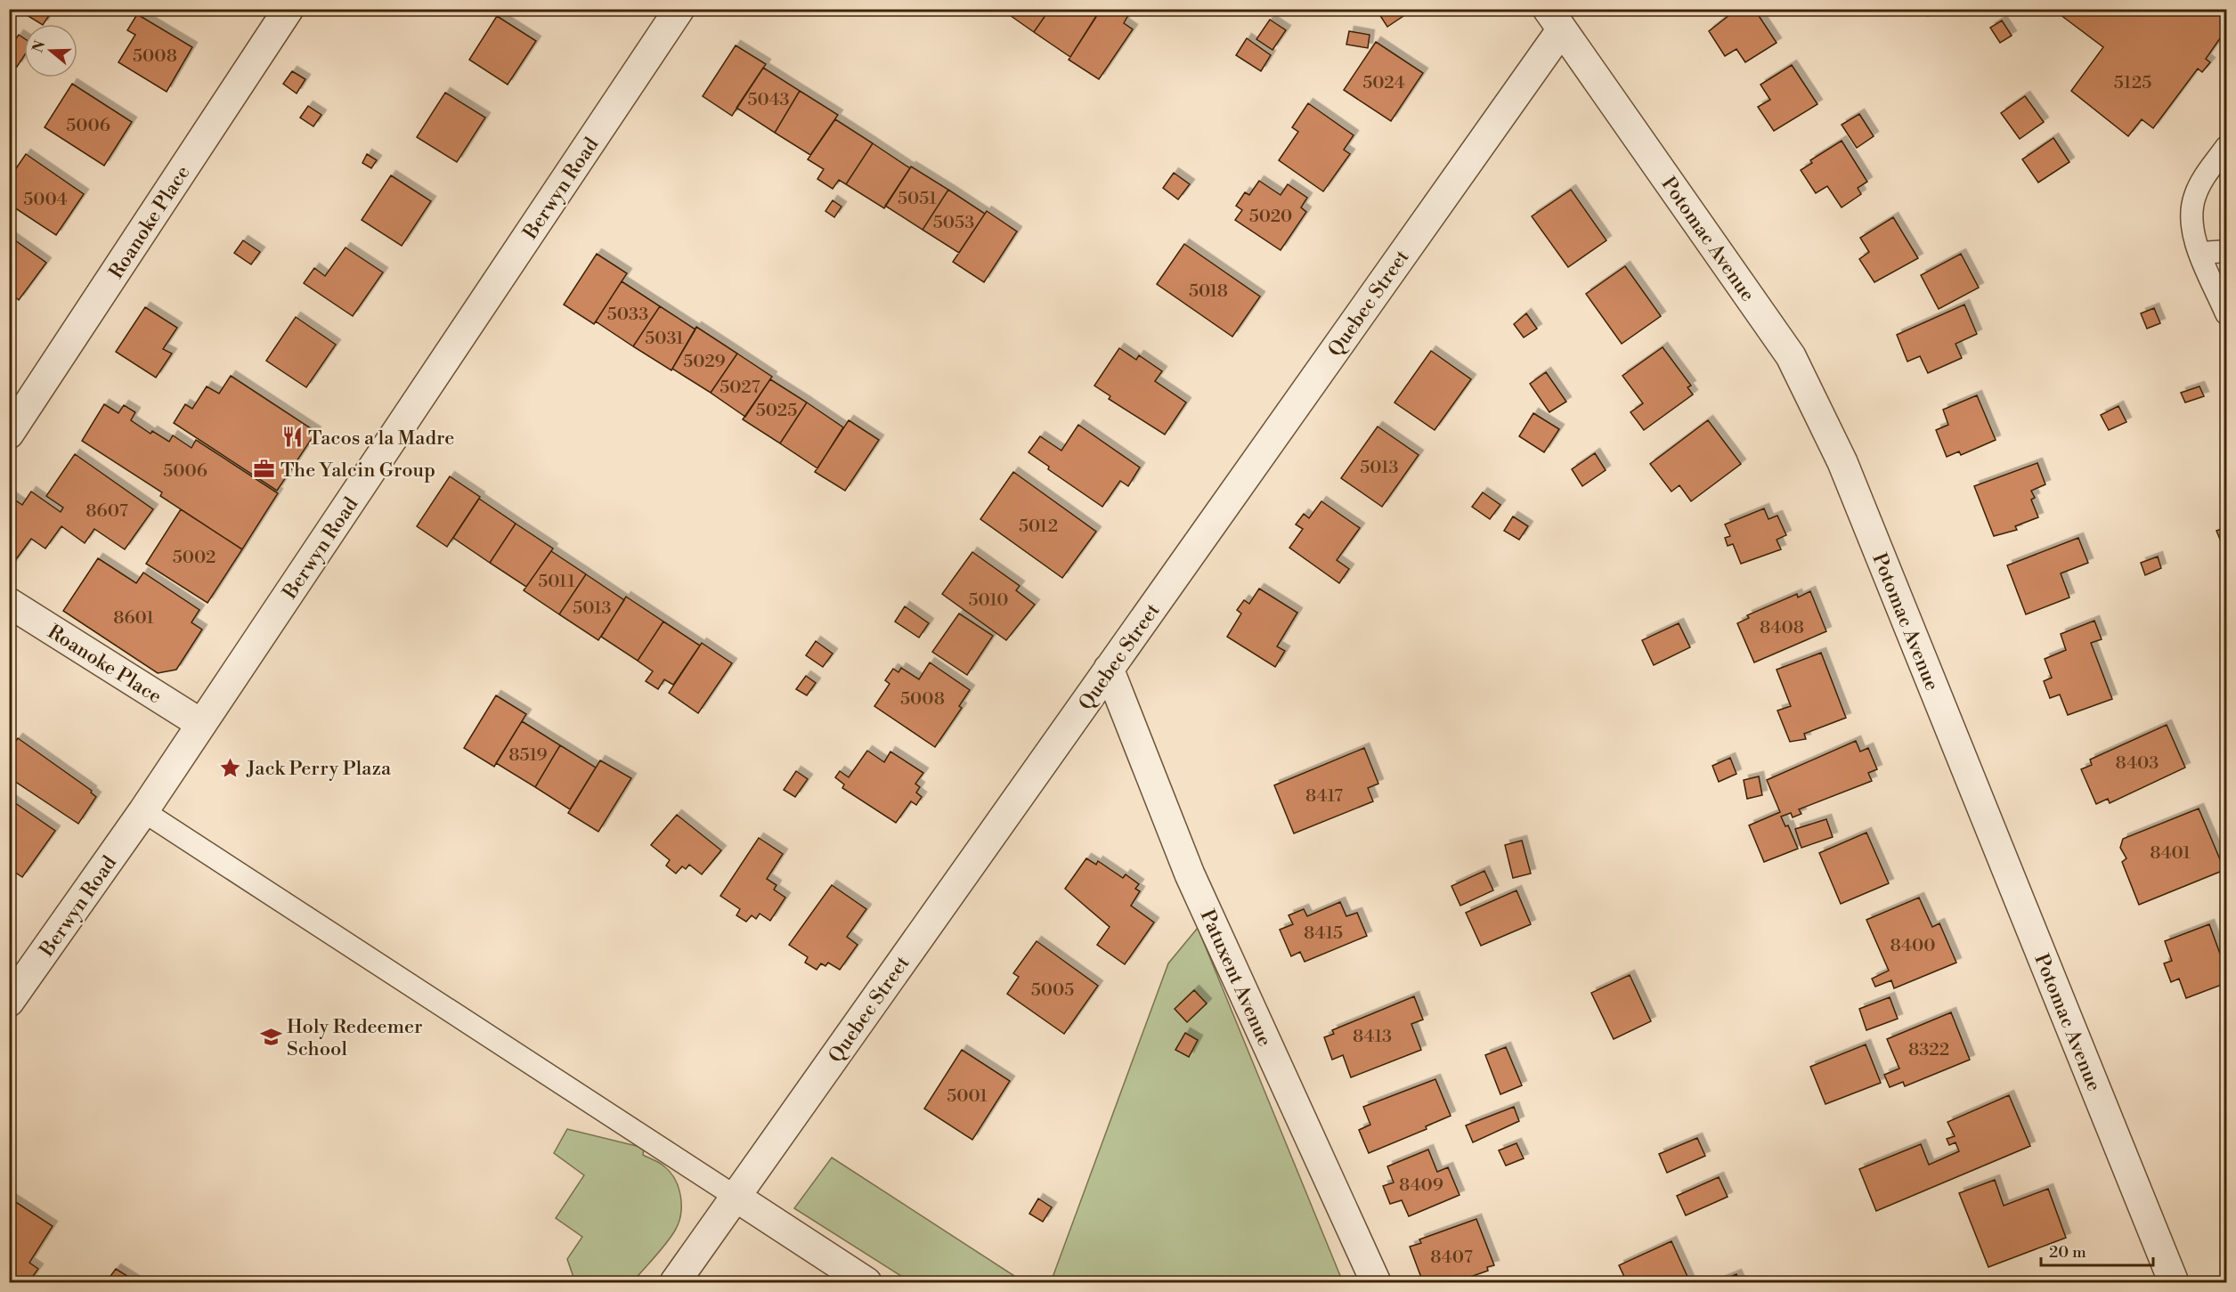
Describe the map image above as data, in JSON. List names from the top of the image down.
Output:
{
  "streets": {
    "street": [
      "Berwyn Road",
      "Roanoke Place",
      "Potomac Avenue",
      "Quebec Street",
      "Patuxent Avenue"
    ]
  },
  "crossings": [
    ["Berwyn Road", "Roanoke Place"],
    ["Potomac Avenue", "Quebec Street"],
    ["Quebec Street", "Patuxent Avenue"]
  ],
  "places": {
    "restaurant": ["Tacos a la Madre"],
    "office": ["The Yalcin Group"],
    "place": ["Jack Perry Plaza"],
    "school or university": ["Holy Redeemer School"]
  },
  "house_numbers": [
    "5008",
    "5024",
    "5125",
    "5043",
    "5006",
    "5051",
    "5004",
    "5020",
    "5053",
    "5018",
    "5033",
    "5031",
    "5029",
    "5027",
    "5025",
    "5013",
    "5006",
    "8607",
    "5012",
    "5002",
    "5011",
    "5010",
    "5013",
    "8601",
    "8408",
    "5008",
    "8519",
    "8403",
    "8417",
    "8401",
    "8415",
    "8400",
    "5005",
    "8413",
    "8322",
    "5001",
    "8409",
    "8407"
  ],
  "scale_bar": "20 m",
  "north": "left"
}
